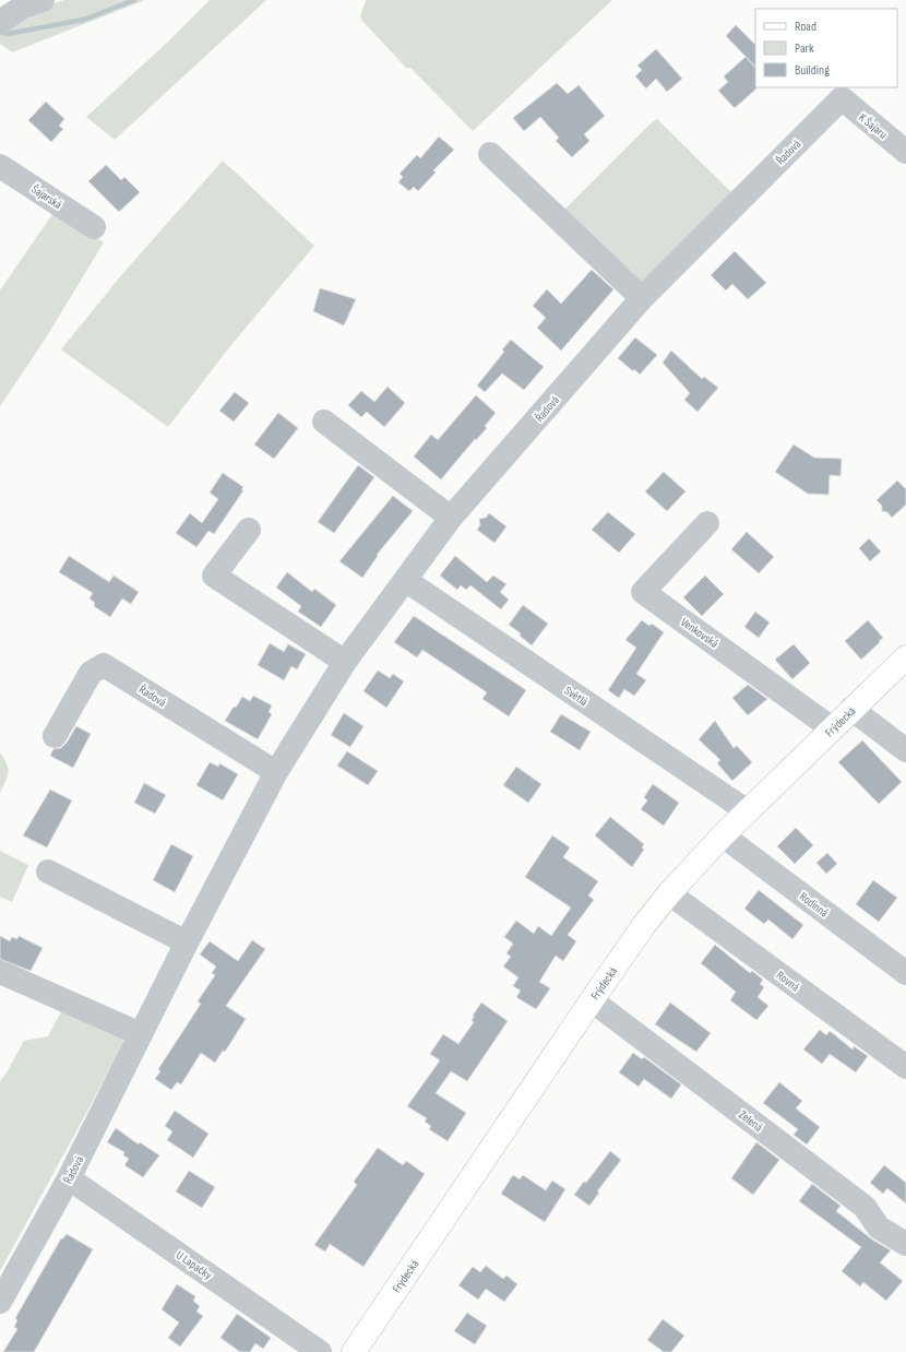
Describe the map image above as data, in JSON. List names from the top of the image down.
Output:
{
  "streets": {
    "main road": ["Frýdecká"],
    "street": [
      "K Šajaru",
      "Řadová",
      "Šajarská",
      "Venkovská",
      "Světlá",
      "Rodinná",
      "Rovná",
      "Zelená",
      "U Lapačky"
    ]
  },
  "crossings": [
    ["K Šajaru", "Řadová"],
    ["Řadová", "Světlá"],
    ["Řadová", "U Lapačky"],
    ["Venkovská", "Frýdecká"],
    ["Světlá", "Frýdecká"],
    ["Frýdecká", "Rodinná"],
    ["Frýdecká", "Rovná"],
    ["Frýdecká", "Zelená"]
  ],
  "legend": ["Road", "Park", "Building"]
}
